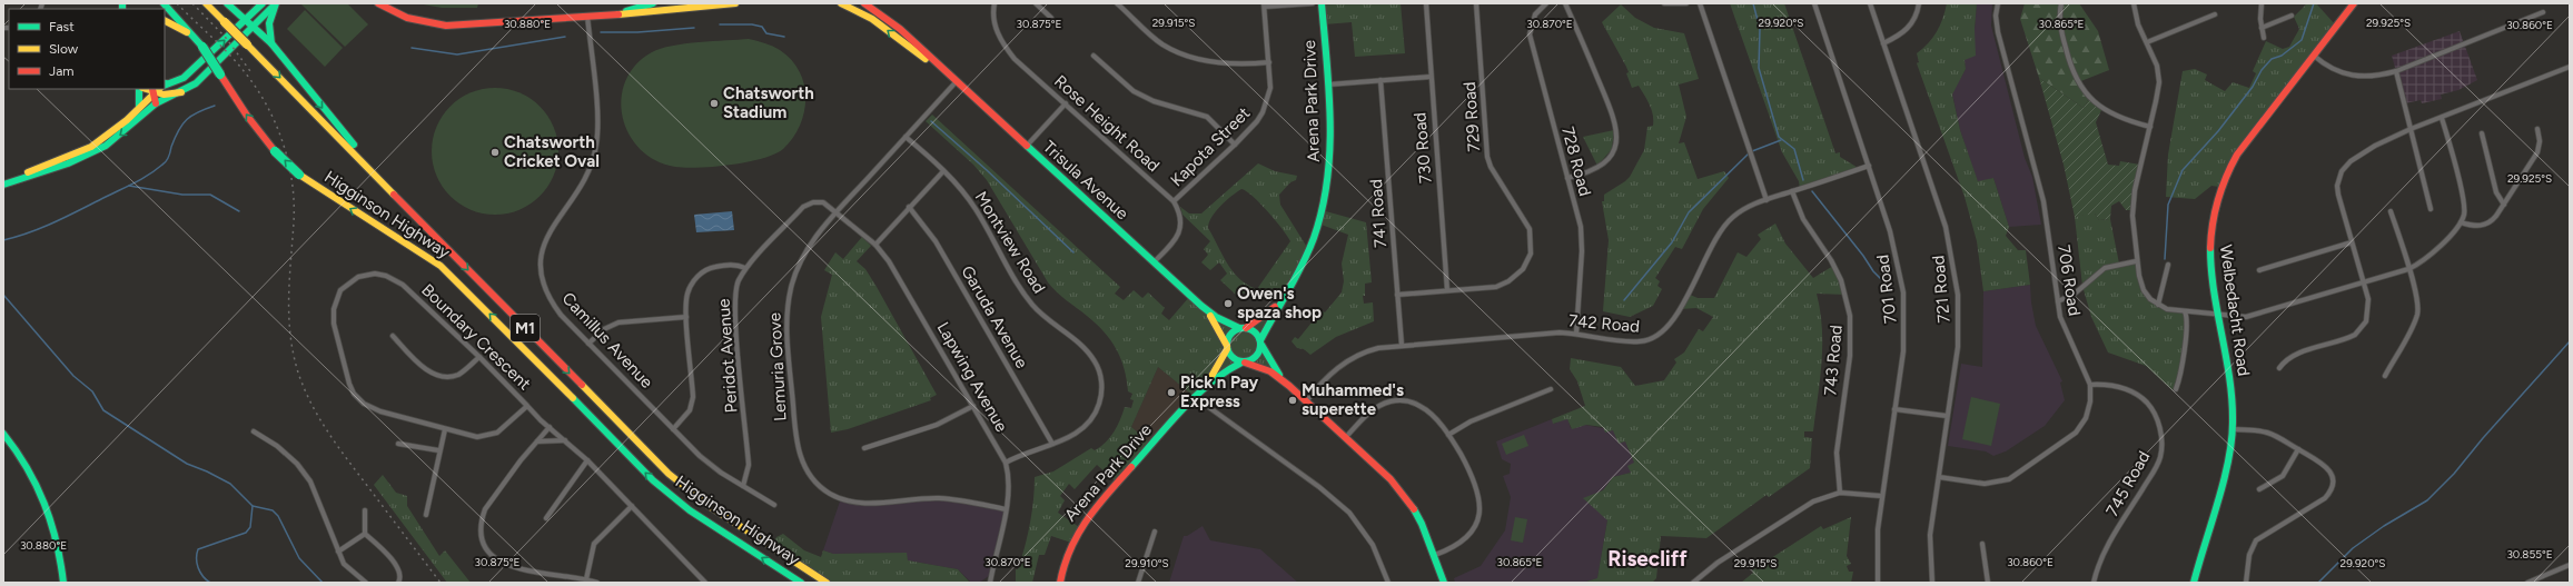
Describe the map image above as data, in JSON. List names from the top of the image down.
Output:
{
  "streets": {
    "main road": [
      "Arena Park Drive",
      "Trisula Avenue",
      "Higginson Highway",
      "Welbedacht Road",
      "M1"
    ],
    "street": [
      "729 Road",
      "Rose Height Road",
      "Kapota Street",
      "730 Road",
      "728 Road",
      "741 Road",
      "Montview Road",
      "706 Road",
      "701 Road",
      "721 Road",
      "Garuda Avenue",
      "742 Road",
      "Boundary Crescent",
      "Camillus Avenue",
      "Peridot Avenue",
      "743 Road",
      "Lemuria Grove",
      "Lapwing Avenue",
      "745 Road"
    ]
  },
  "crossings": [
    ["Arena Park Drive", "Trisula Avenue"],
    ["729 Road", "730 Road"],
    ["729 Road", "741 Road"],
    ["Rose Height Road", "Kapota Street"],
    ["Rose Height Road", "Trisula Avenue"],
    ["728 Road", "742 Road"],
    ["Trisula Avenue", "Lemuria Grove"],
    ["741 Road", "742 Road"],
    ["Montview Road", "Garuda Avenue"],
    ["Montview Road", "Lemuria Grove"],
    ["Montview Road", "Lapwing Avenue"],
    ["706 Road", "721 Road"],
    ["706 Road", "745 Road"],
    ["701 Road", "742 Road"],
    ["742 Road", "743 Road"],
    ["Camillus Avenue", "Peridot Avenue"],
    ["Peridot Avenue", "Lemuria Grove"],
    ["Peridot Avenue", "Lapwing Avenue"],
    ["Lemuria Grove", "Lapwing Avenue"]
  ],
  "districts": ["Risecliff"],
  "places": [
    "Chatsworth Stadium",
    "Chatsworth Cricket Oval",
    "Owen's spaza shop",
    "Pick n Pay Express",
    "Muhammed's superette"
  ],
  "legend": ["Fast", "Slow", "Jam"],
  "coordinates": [
    "29.915°S",
    "29.920°S",
    "29.925°S",
    "30.880°E",
    "30.875°E",
    "30.870°E",
    "30.865°E",
    "30.860°E",
    "30.855°E",
    "29.910°S"
  ]
}
